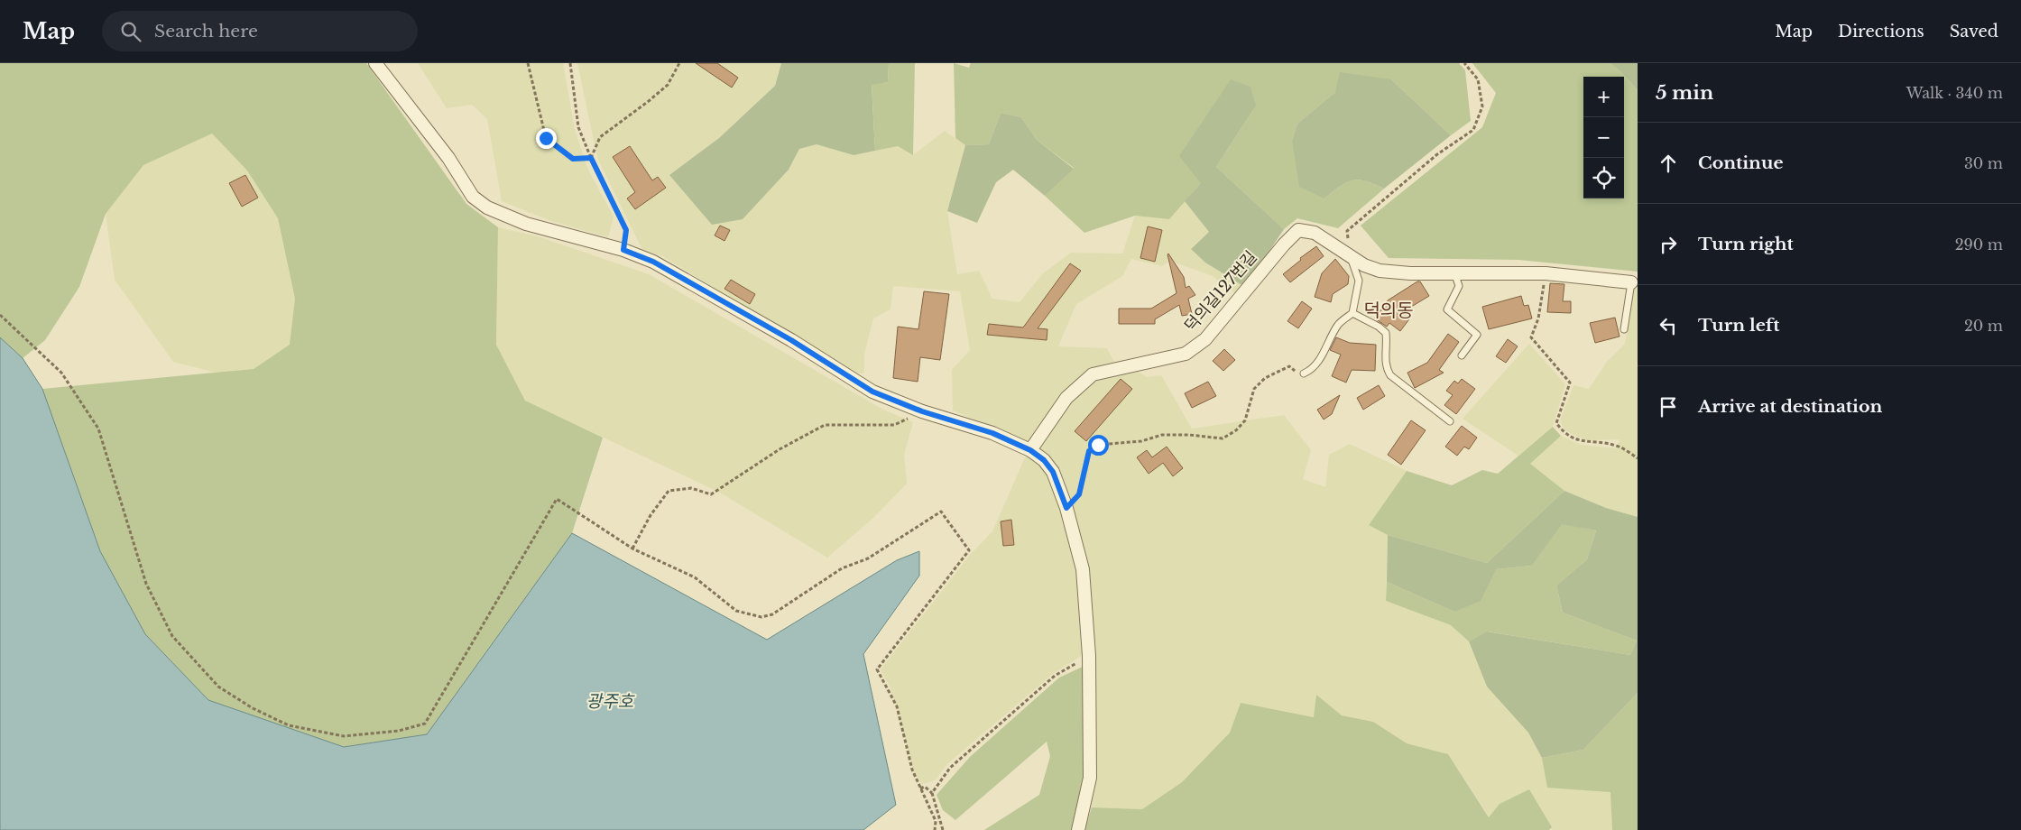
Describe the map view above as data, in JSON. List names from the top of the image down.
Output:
{
  "streets": {
    "street": ["덕의길127번길"]
  },
  "districts": ["덕의동"],
  "water": ["광주호"],
  "page": {
    "header": "Map",
    "search": "Search here",
    "nav": ["Map", "Directions", "Saved"],
    "heading": ["5 min", "Walk · 340 m"],
    "map_buttons": ["+", "−"],
    "list": [
      ["Continue", "30 m"],
      ["Turn right", "290 m"],
      ["Turn left", "20 m"],
      "Arrive at destination"
    ]
  }
}
